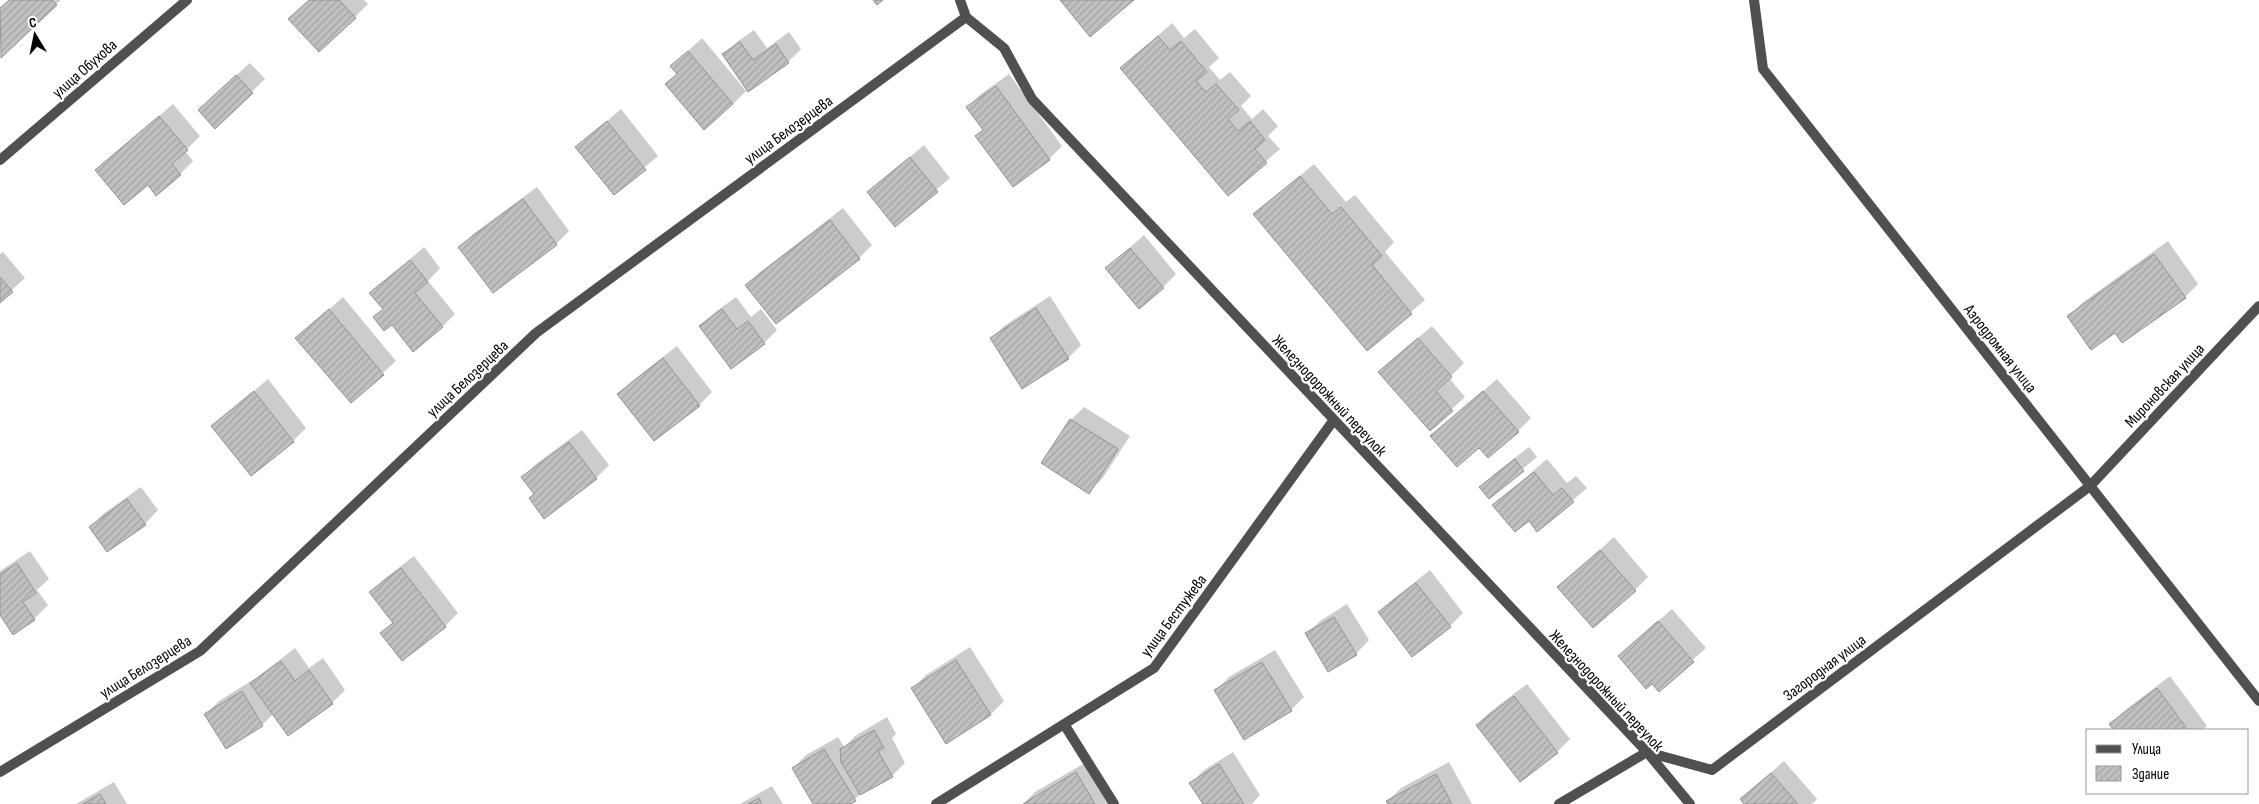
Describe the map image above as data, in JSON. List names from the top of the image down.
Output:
{
  "streets": {
    "street": [
      "улица Обухова",
      "улица Белозерцева",
      "Аэродромная улица",
      "Мироновская улица",
      "Железнодорожный переулок",
      "улица Бестужева",
      "Загородная улица"
    ]
  },
  "crossings": [
    ["улица Белозерцева", "Железнодорожный переулок"],
    ["Аэродромная улица", "Мироновская улица"],
    ["Аэродромная улица", "Загородная улица"],
    ["Мироновская улица", "Загородная улица"],
    ["Железнодорожный переулок", "улица Бестужева"],
    ["Железнодорожный переулок", "Загородная улица"]
  ],
  "legend": ["Улица", "Здание"],
  "north": "top"
}
